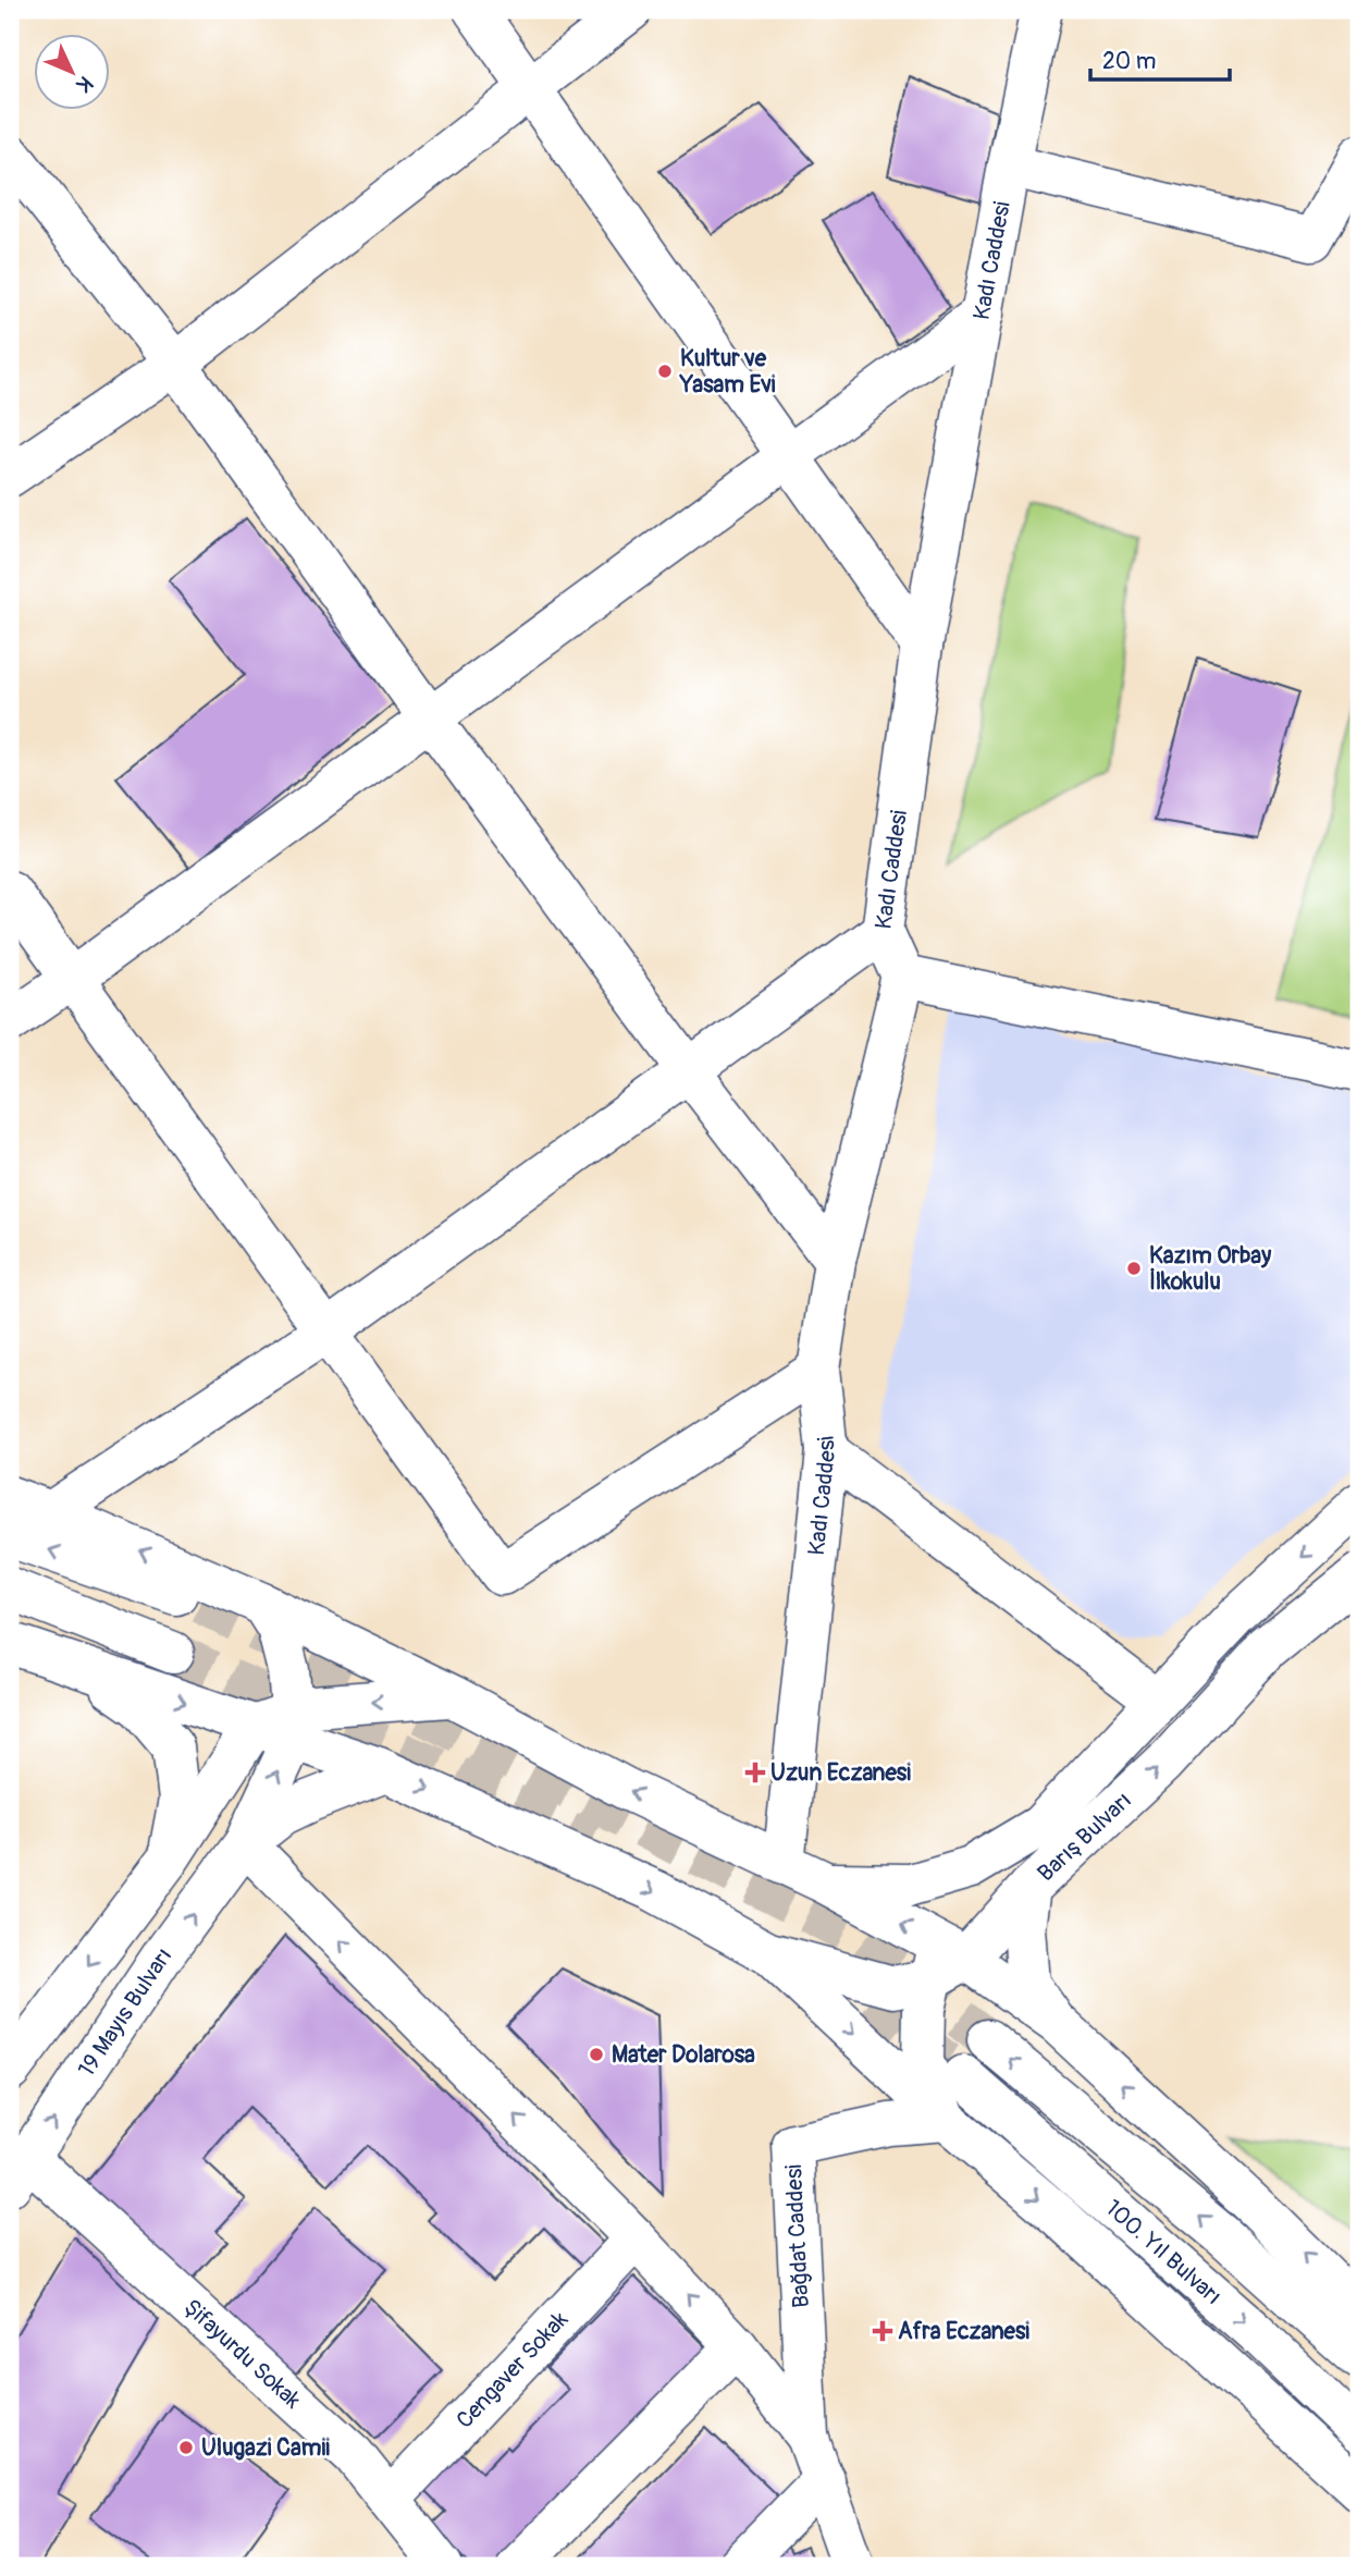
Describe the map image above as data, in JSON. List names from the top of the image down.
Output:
{
  "streets": {
    "street": [
      "Kadı Caddesi",
      "Barış Bulvarı",
      "19 Mayıs Bulvarı",
      "Bağdat Caddesi",
      "100. Yıl Bulvarı",
      "Şifayurdu Sokak",
      "Cengaver Sokak"
    ]
  },
  "crossings": [
    ["19 Mayıs Bulvarı", "Şifayurdu Sokak"],
    ["Şifayurdu Sokak", "Cengaver Sokak"]
  ],
  "places": {
    "other": [
      "Kultur ve Yasam Evi",
      "Kazım Orbay İlkokulu",
      "Mater Dolarosa",
      "Ulugazi Camii"
    ],
    "health": ["Uzun Eczanesi", "Afra Eczanesi"]
  },
  "scale_bar": "20 m",
  "north": "bottom right"
}
